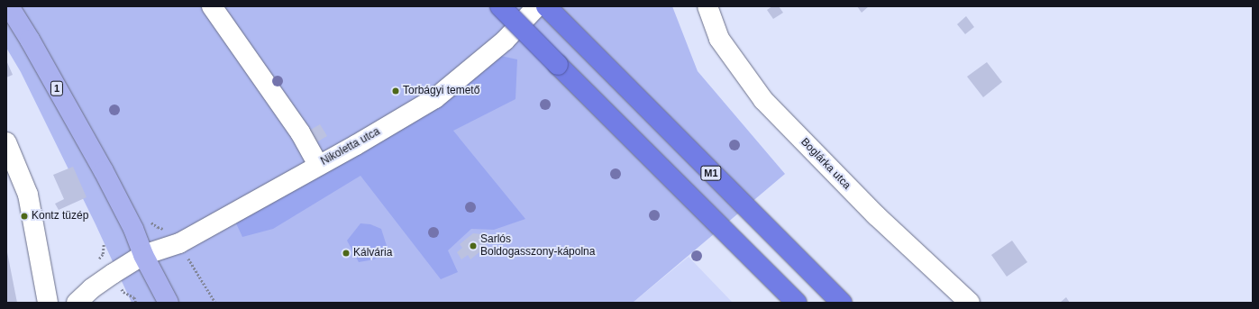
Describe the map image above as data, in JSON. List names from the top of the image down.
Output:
{
  "streets": {
    "highway": ["M1"],
    "main road": ["1"],
    "street": ["Nikoletta utca", "Boglárka utca"]
  },
  "crossings": [
    ["1", "Nikoletta utca"]
  ],
  "places": [
    "Torbágyi temető",
    "Kontz tüzép",
    "Sarlós Boldogasszony-kápolna",
    "Kálvária"
  ]
}
